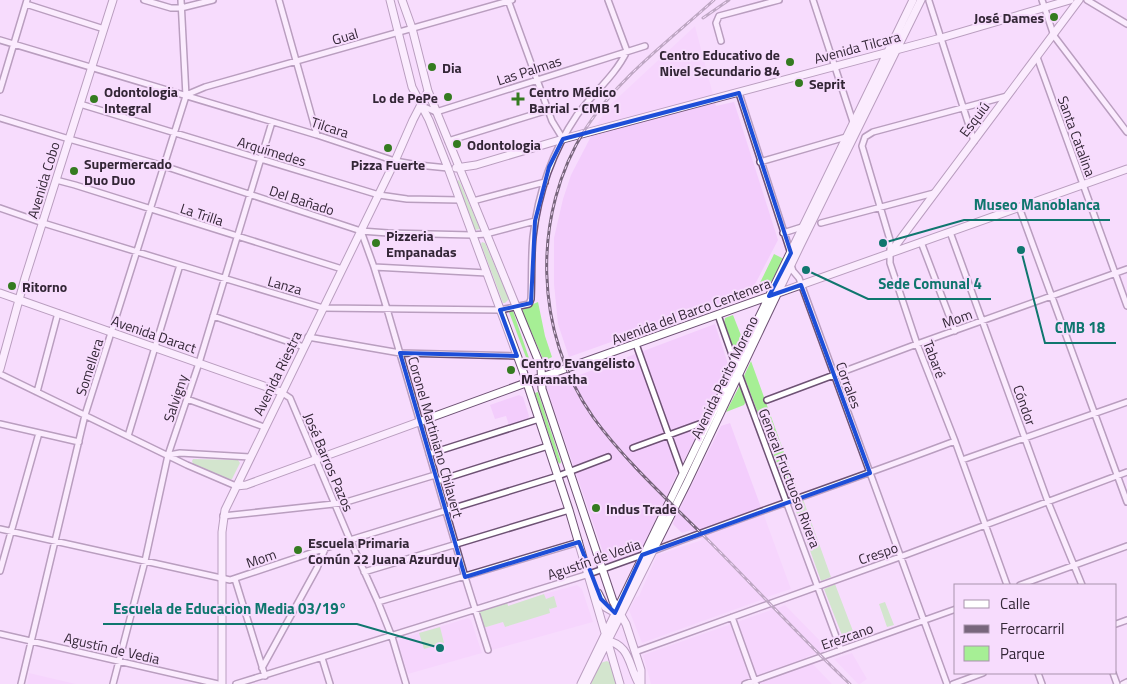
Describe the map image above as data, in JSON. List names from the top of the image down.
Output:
{
  "streets": {
    "main road": [
      "Avenida Tilcara",
      "Esquiú",
      "Tilcara",
      "Avenida Cobo",
      "Avenida del Barco Centenera",
      "Avenida Daract",
      "Avenida Riestra",
      "Avenida Perito Moreno"
    ],
    "street": [
      "Gual",
      "Las Palmas",
      "Santa Catalina",
      "Arquímedes",
      "Del Bañado",
      "La Trilla",
      "Lanza",
      "Mom",
      "Tabaré",
      "Somellera",
      "Corrales",
      "Salvigny",
      "Cóndor",
      "Coronel Martiniano Chilavert",
      "José Barros Pazos",
      "General Fructuoso Rivera",
      "Crespo",
      "Agustín de Vedia",
      "Erezcano"
    ]
  },
  "crossings": [
    ["Gual", "Tilcara"],
    ["Gual", "Somellera"],
    ["Avenida Tilcara", "Tilcara"],
    ["Avenida Tilcara", "Avenida Perito Moreno"],
    ["Avenida Tilcara", "Corrales"],
    ["Esquiú", "Santa Catalina"],
    ["Esquiú", "Avenida del Barco Centenera"],
    ["Esquiú", "Tabaré"],
    ["Tilcara", "Avenida Cobo"],
    ["Tilcara", "Somellera"],
    ["Tilcara", "Avenida Riestra"],
    ["Tilcara", "Salvigny"],
    ["Santa Catalina", "Avenida del Barco Centenera"],
    ["Santa Catalina", "Mom"],
    ["Arquímedes", "Avenida Cobo"],
    ["Arquímedes", "Somellera"],
    ["Arquímedes", "Avenida Riestra"],
    ["Arquímedes", "Salvigny"],
    ["Avenida Cobo", "Del Bañado"],
    ["Avenida Cobo", "La Trilla"],
    ["Avenida Cobo", "Lanza"],
    ["Avenida Cobo", "Avenida Daract"],
    ["Del Bañado", "Lanza"],
    ["Del Bañado", "Somellera"],
    ["Del Bañado", "Avenida Riestra"],
    ["Del Bañado", "Salvigny"],
    ["Del Bañado", "Coronel Martiniano Chilavert"],
    ["La Trilla", "Somellera"],
    ["La Trilla", "Avenida Riestra"],
    ["La Trilla", "Salvigny"],
    ["Lanza", "Somellera"],
    ["Lanza", "Avenida Riestra"],
    ["Lanza", "Salvigny"],
    ["Lanza", "Coronel Martiniano Chilavert"],
    ["Avenida del Barco Centenera", "Tabaré"],
    ["Avenida del Barco Centenera", "Avenida Riestra"],
    ["Avenida del Barco Centenera", "Avenida Perito Moreno"],
    ["Avenida del Barco Centenera", "Corrales"],
    ["Avenida del Barco Centenera", "Cóndor"],
    ["Avenida del Barco Centenera", "Coronel Martiniano Chilavert"],
    ["Avenida del Barco Centenera", "José Barros Pazos"],
    ["Avenida del Barco Centenera", "General Fructuoso Rivera"],
    ["Mom", "Tabaré"],
    ["Mom", "Somellera"],
    ["Mom", "Avenida Riestra"],
    ["Mom", "Corrales"],
    ["Mom", "Salvigny"],
    ["Mom", "Cóndor"],
    ["Mom", "Coronel Martiniano Chilavert"],
    ["Mom", "José Barros Pazos"],
    ["Avenida Daract", "Somellera"],
    ["Avenida Daract", "Avenida Riestra"],
    ["Avenida Daract", "Salvigny"],
    ["Avenida Daract", "José Barros Pazos"],
    ["Tabaré", "Crespo"],
    ["Tabaré", "Agustín de Vedia"],
    ["Somellera", "Agustín de Vedia"],
    ["Avenida Riestra", "Coronel Martiniano Chilavert"],
    ["Avenida Riestra", "José Barros Pazos"],
    ["Avenida Riestra", "Agustín de Vedia"],
    ["Avenida Perito Moreno", "Corrales"],
    ["Avenida Perito Moreno", "General Fructuoso Rivera"],
    ["Avenida Perito Moreno", "Agustín de Vedia"],
    ["Corrales", "Crespo"],
    ["Corrales", "Agustín de Vedia"],
    ["Corrales", "Erezcano"],
    ["Salvigny", "Agustín de Vedia"],
    ["Cóndor", "Crespo"],
    ["Coronel Martiniano Chilavert", "Agustín de Vedia"],
    ["José Barros Pazos", "Agustín de Vedia"],
    ["General Fructuoso Rivera", "Crespo"],
    ["General Fructuoso Rivera", "Agustín de Vedia"],
    ["General Fructuoso Rivera", "Erezcano"]
  ],
  "places": {
    "other": [
      "José Dames",
      "Centro Educativo de Nivel Secundario 84",
      "Dia",
      "Seprit",
      "Lo de PePe",
      "Odontologia Integral",
      "Odontologia",
      "Pizza Fuerte",
      "Supermercado Duo Duo",
      "Pizzeria Empanadas",
      "Museo Manoblanca",
      "CMB 18",
      "Sede Comunal 4",
      "Ritorno",
      "Centro Evangelisto Maranatha",
      "Indus Trade",
      "Escuela Primaria Común 22 Juana Azurduy",
      "Escuela de Educacion Media 03/19°"
    ],
    "health": ["Centro Médico Barrial - CMB 1"]
  },
  "legend": ["Calle", "Ferrocarril", "Parque"]
}
